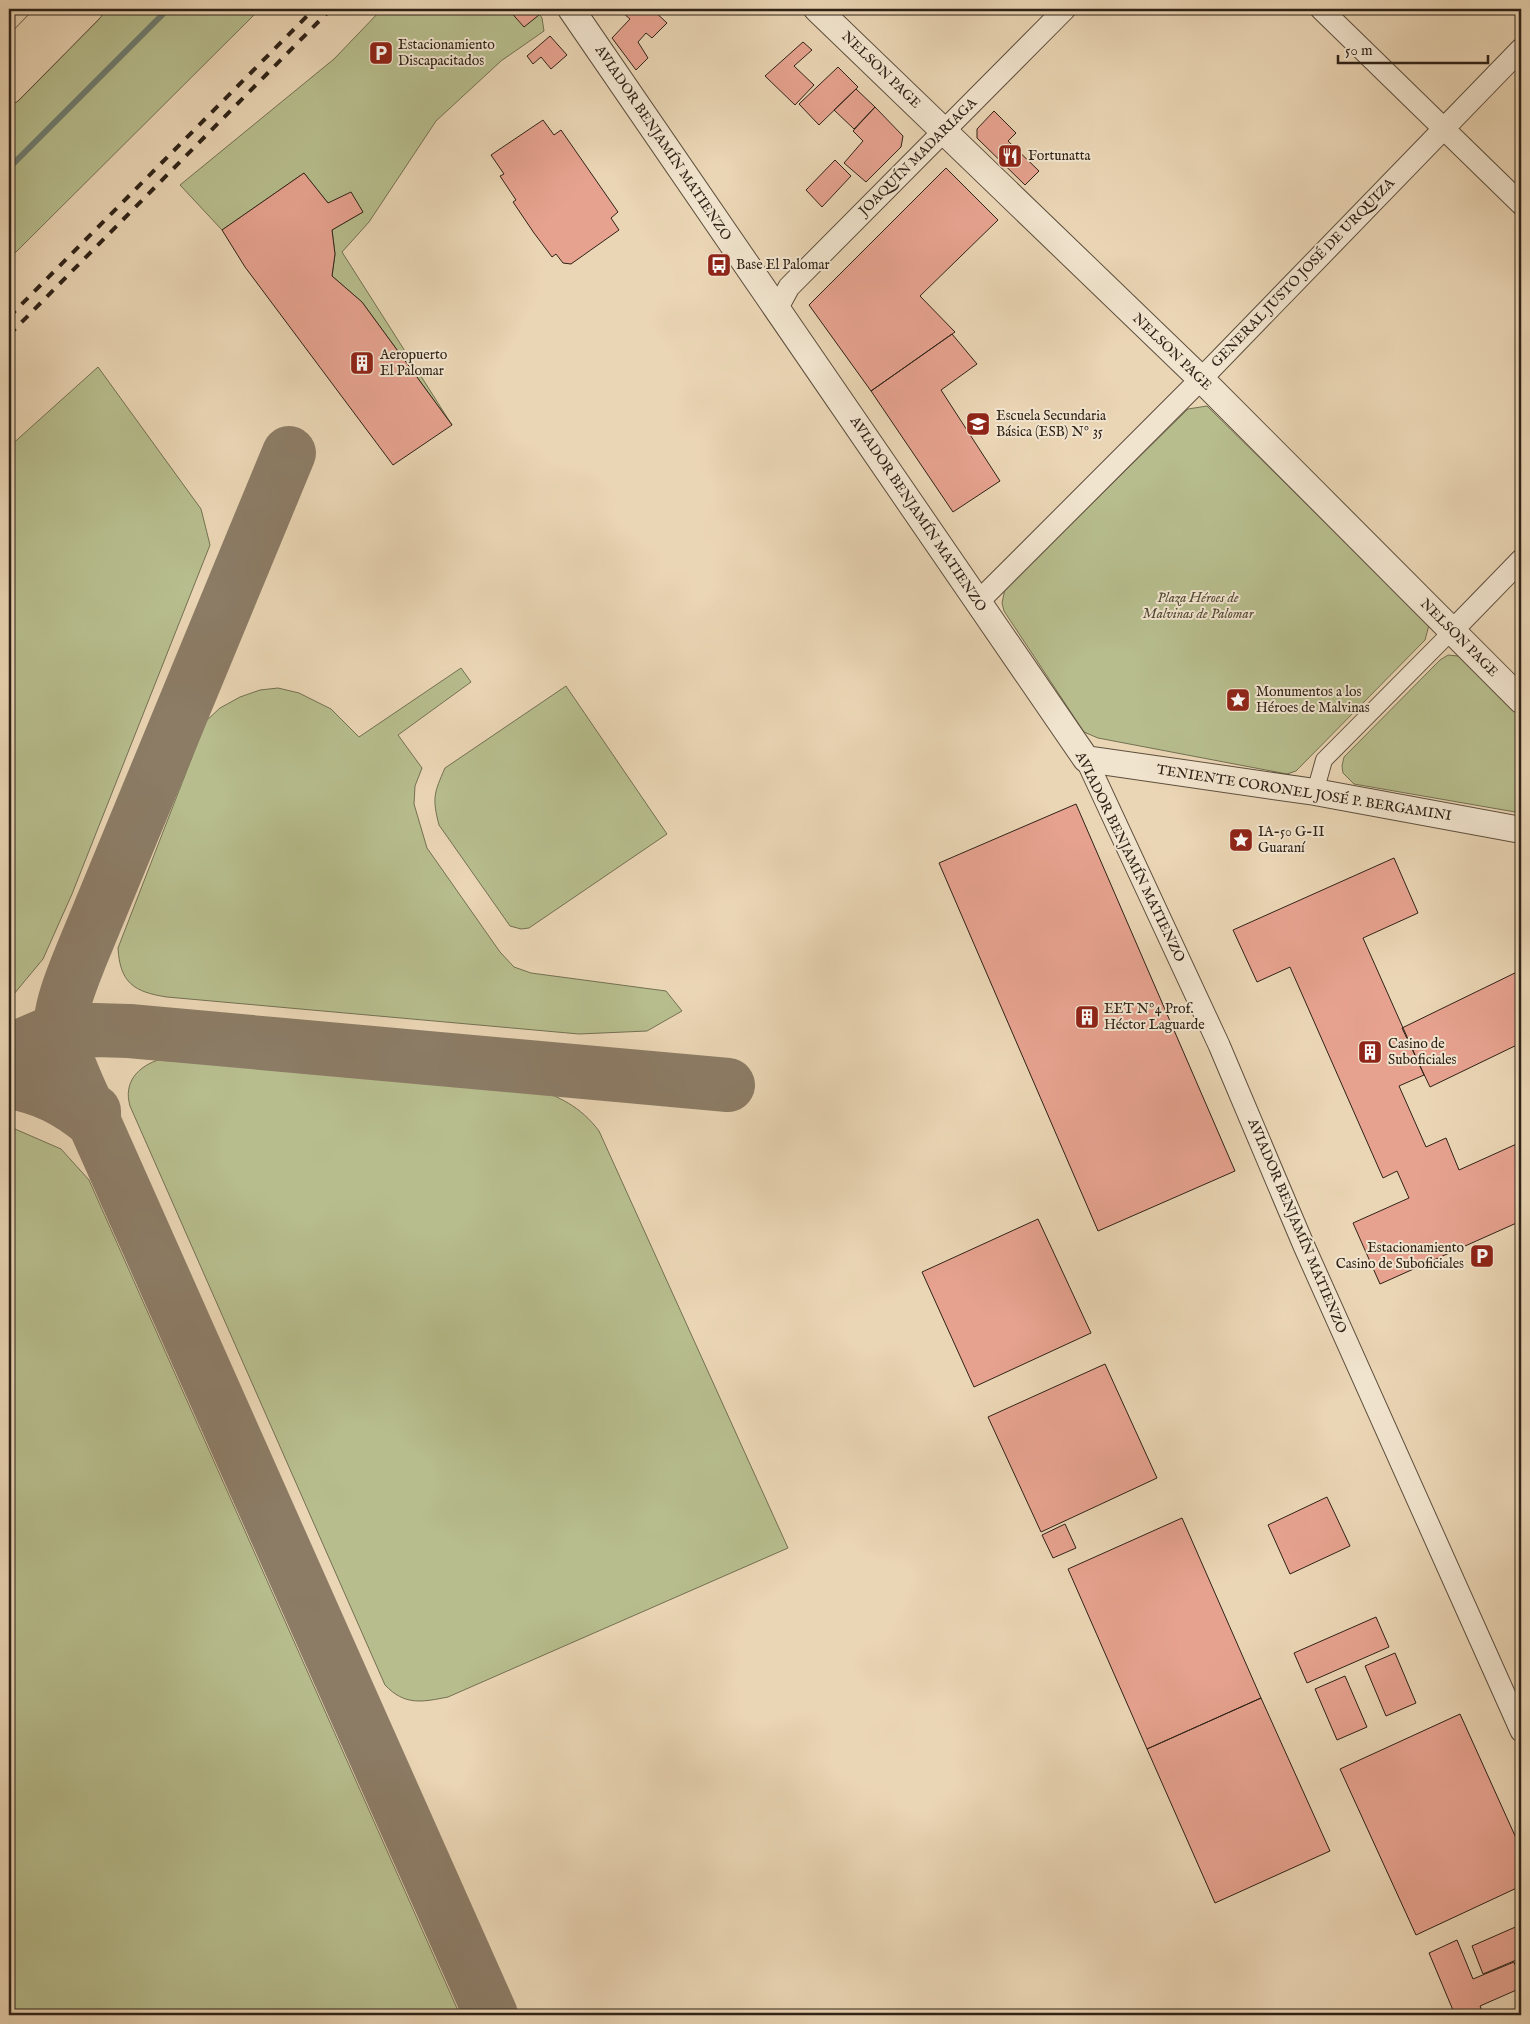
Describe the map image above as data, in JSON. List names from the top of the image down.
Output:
{
  "streets": {
    "street": [
      "NELSON PAGE",
      "AVIADOR BENJAMÍN MATIENZO",
      "JOAQUÍN MADARIAGA",
      "GENERAL JUSTO JOSÉ DE URQUIZA",
      "TENIENTE CORONEL JOSÉ P. BERGAMINI"
    ]
  },
  "crossings": [
    ["NELSON PAGE", "JOAQUÍN MADARIAGA"],
    ["NELSON PAGE", "GENERAL JUSTO JOSÉ DE URQUIZA"],
    ["AVIADOR BENJAMÍN MATIENZO", "JOAQUÍN MADARIAGA"],
    ["AVIADOR BENJAMÍN MATIENZO", "GENERAL JUSTO JOSÉ DE URQUIZA"],
    ["AVIADOR BENJAMÍN MATIENZO", "TENIENTE CORONEL JOSÉ P. BERGAMINI"]
  ],
  "parks": ["Plaza Héroes de Malvinas de Palomar"],
  "places": {
    "parking": ["Estacionamiento Discapacitados", "Estacionamiento Casino de Suboficiales"],
    "restaurant": ["Fortunatta"],
    "bus stop": ["Base El Palomar"],
    "building": ["Aeropuerto El Palomar", "EET Nº4 Prof. Héctor Laguarde", "Casino de Suboficiales"],
    "school or university": ["Escuela Secundaria Básica (ESB) Nº 35"],
    "place": ["Monumentos a los Héroes de Malvinas", "IA-50 G-II Guaraní"]
  },
  "scale_bar": "50 m"
}
